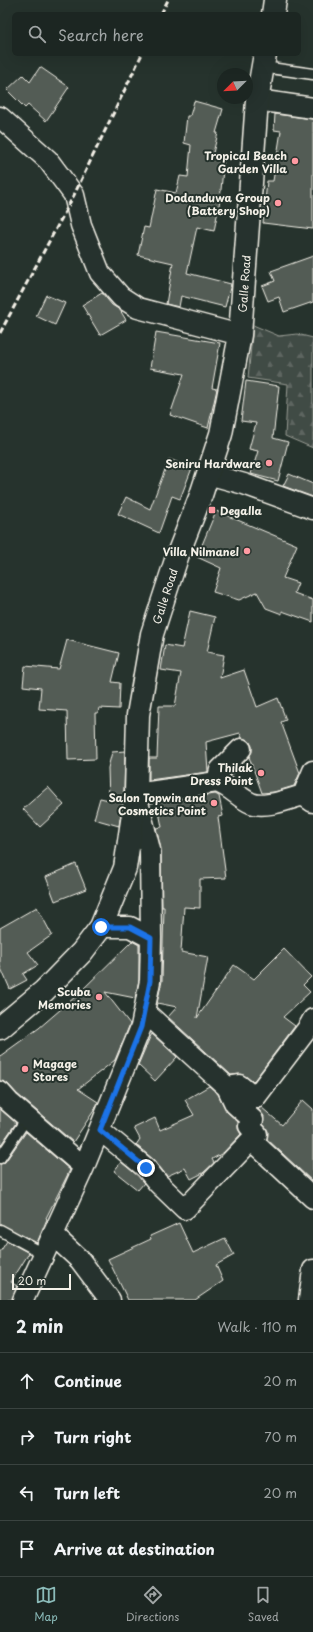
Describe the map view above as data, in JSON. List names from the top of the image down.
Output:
{
  "streets": {
    "highway": ["Galle Road"]
  },
  "places": {
    "other": [
      "Tropical Beach Garden Villa",
      "Dodanduwa Group (Battery Shop)",
      "Seniru Hardware",
      "Villa Nilmanel",
      "Thilak Dress Point",
      "Salon Topwin and Cosmetics Point",
      "Scuba Memories",
      "Magage Stores"
    ],
    "transit": ["Degalla"]
  },
  "scale_bar": "20 m",
  "north": "bottom left",
  "page": {
    "search": "Search here",
    "scale": "20 m",
    "heading": ["2 min", "Walk · 110 m"],
    "list": [
      ["Continue", "20 m"],
      ["Turn right", "70 m"],
      ["Turn left", "20 m"],
      "Arrive at destination"
    ],
    "nav": ["Map", "Directions", "Saved"]
  }
}
